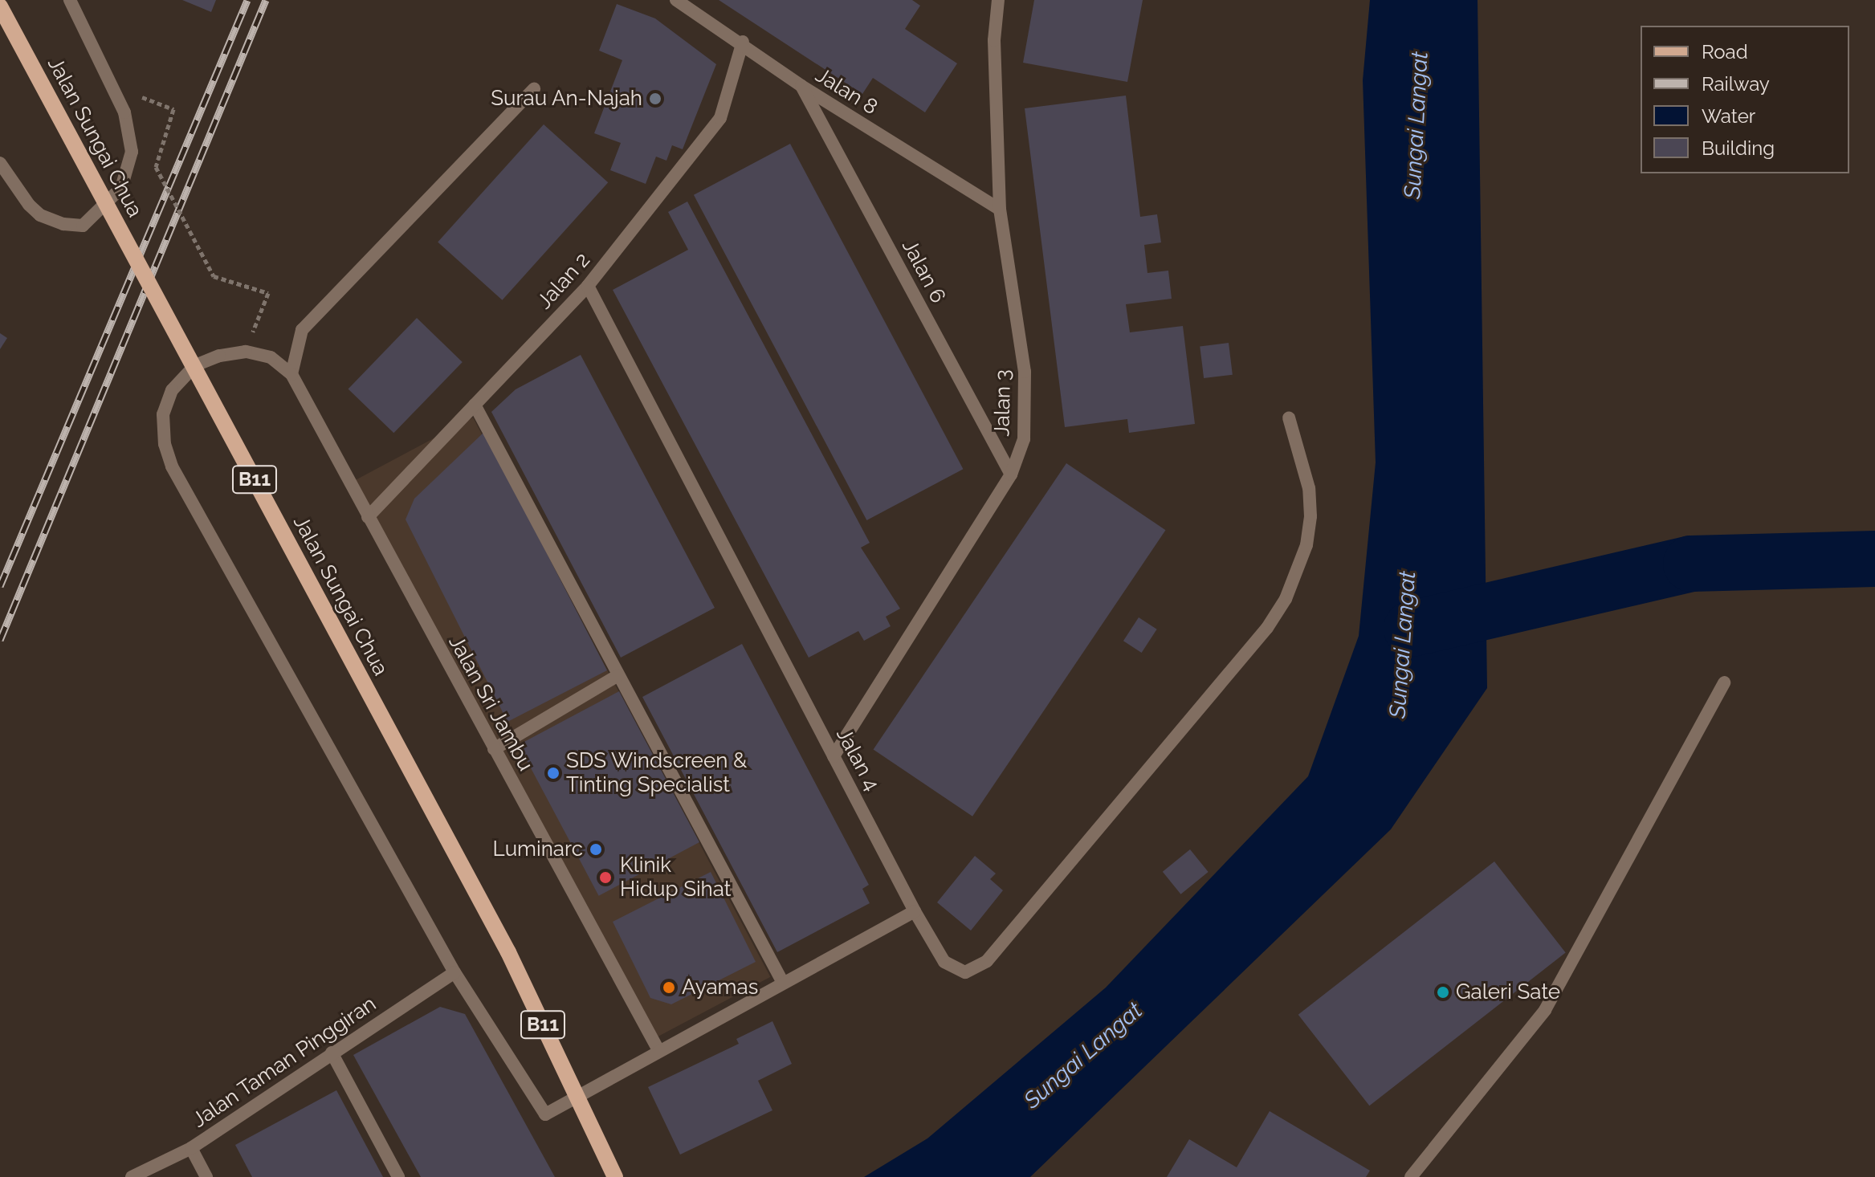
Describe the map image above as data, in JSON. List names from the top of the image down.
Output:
{
  "streets": {
    "main road": ["Jalan Sungai Chua", "B11"],
    "street": [
      "Jalan 8",
      "Jalan 6",
      "Jalan 2",
      "Jalan 3",
      "Jalan Sri Jambu",
      "Jalan 4",
      "Jalan Taman Pinggiran"
    ]
  },
  "crossings": [
    ["Jalan 8", "Jalan 6"],
    ["Jalan 8", "Jalan 2"],
    ["Jalan 8", "Jalan 3"],
    ["Jalan 6", "Jalan 3"],
    ["Jalan 2", "Jalan Sri Jambu"],
    ["Jalan 2", "Jalan 4"],
    ["Jalan 3", "Jalan 4"]
  ],
  "water": ["Sungai Langat"],
  "places": [
    "Surau An-Najah",
    "SDS Windscreen & Tinting Specialist",
    "Luminarc",
    "Klinik Hidup Sihat",
    "Ayamas",
    "Galeri Sate"
  ],
  "legend": [
    "Road",
    "Railway",
    "Water",
    "Building"
  ]
}
